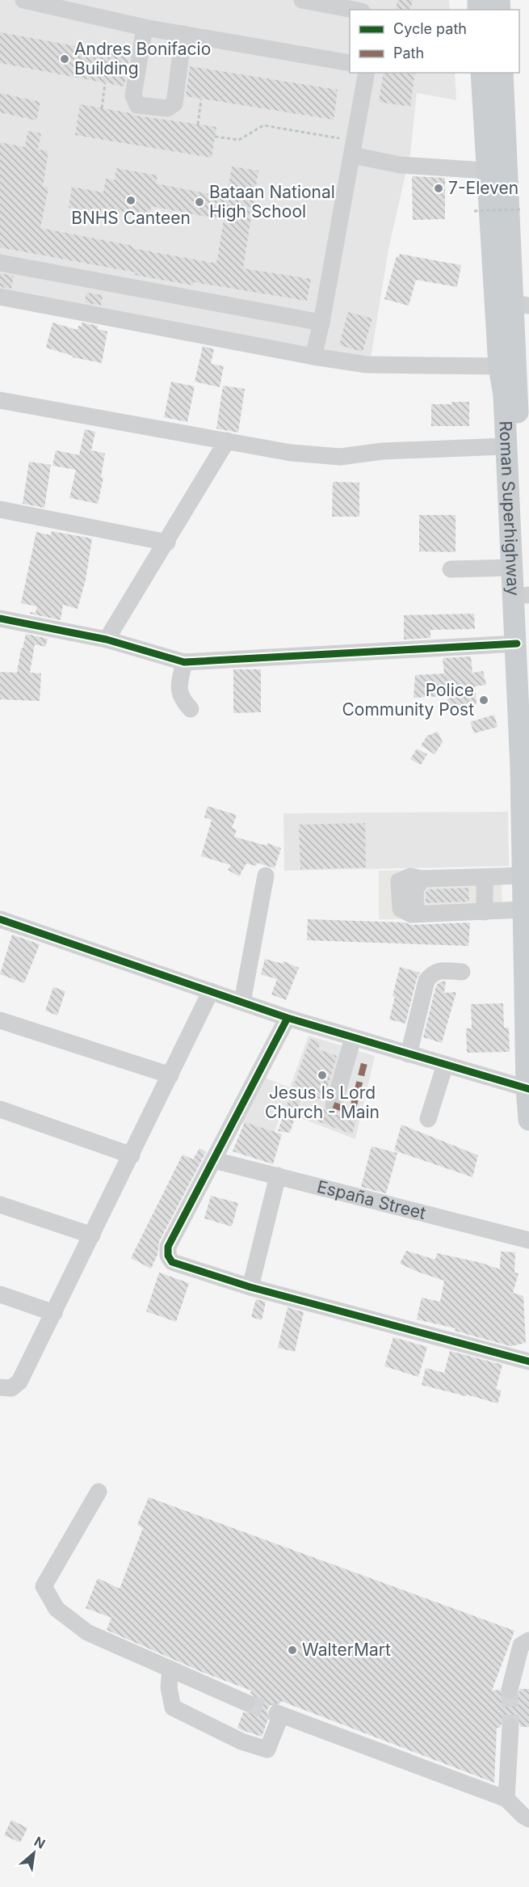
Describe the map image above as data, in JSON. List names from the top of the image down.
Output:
{
  "streets": {
    "main road": ["Roman Superhighway"],
    "street": ["España Street"]
  },
  "places": [
    "Andres Bonifacio Building",
    "7-Eleven",
    "BNHS Canteen",
    "Bataan National High School",
    "Police Community Post",
    "Jesus Is Lord Church - Main",
    "WalterMart"
  ],
  "legend": ["Cycle path", "Path"],
  "north": "top right"
}
